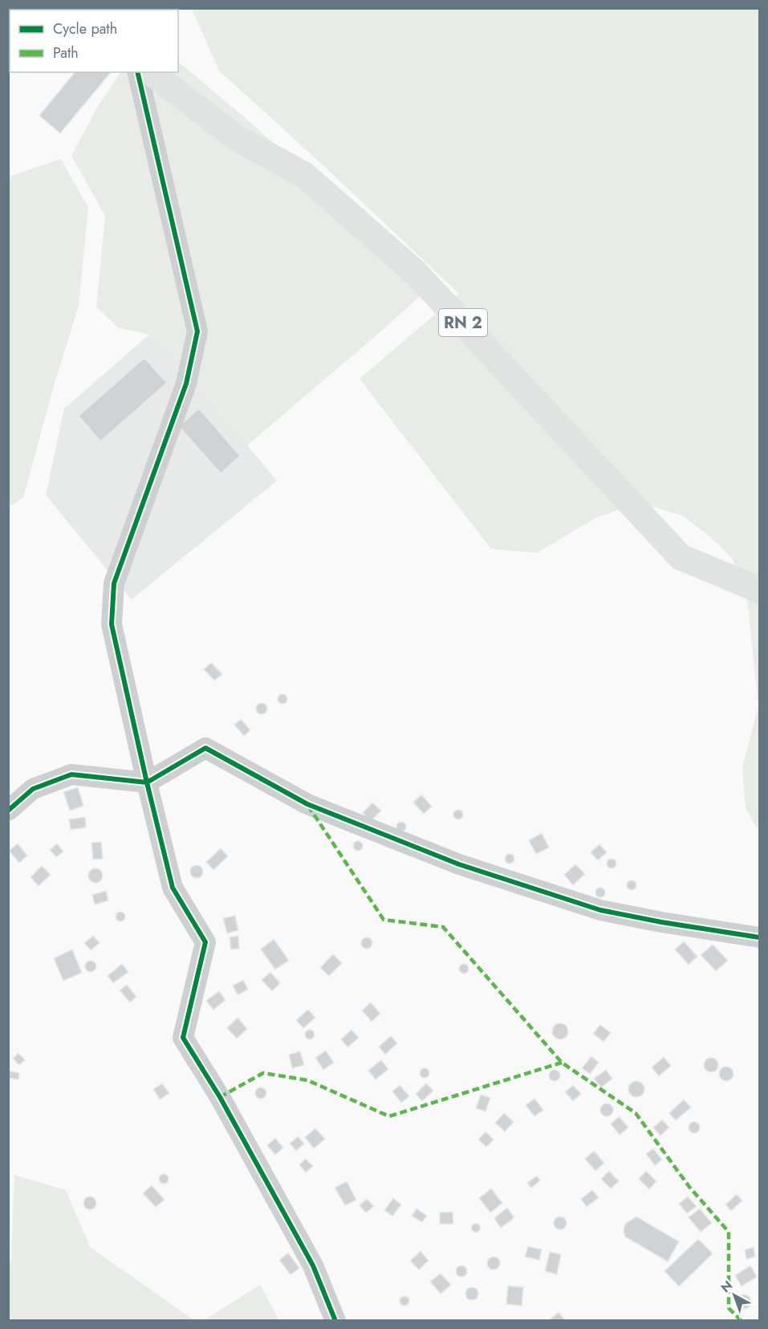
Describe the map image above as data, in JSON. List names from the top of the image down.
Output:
{
  "streets": {
    "main road": ["RN 2"]
  },
  "legend": ["Cycle path", "Path"],
  "north": "top left"
}
